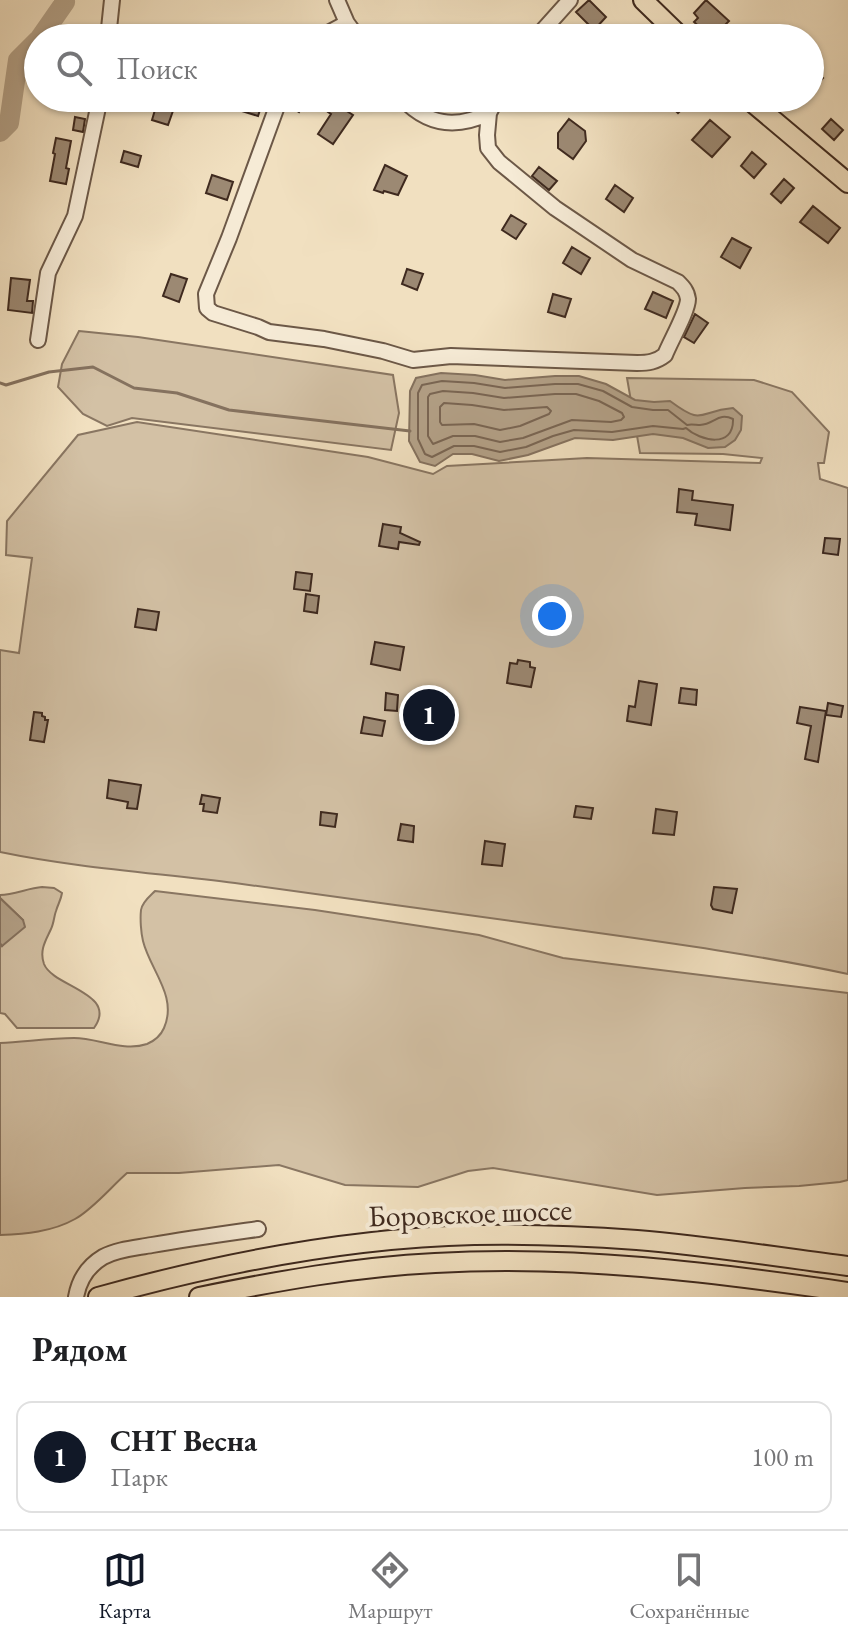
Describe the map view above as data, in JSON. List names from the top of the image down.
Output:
{
  "streets": {
    "main road": ["Боровское шоссе"]
  },
  "page": {
    "search": "Поиск",
    "pins": "1",
    "heading": "Рядом",
    "list": [
      {
        "mark": "1",
        "name": "СНТ Весна",
        "note": "Парк",
        "value": "100 m"
      }
    ],
    "nav": ["Карта", "Маршрут", "Сохранённые"]
  }
}
